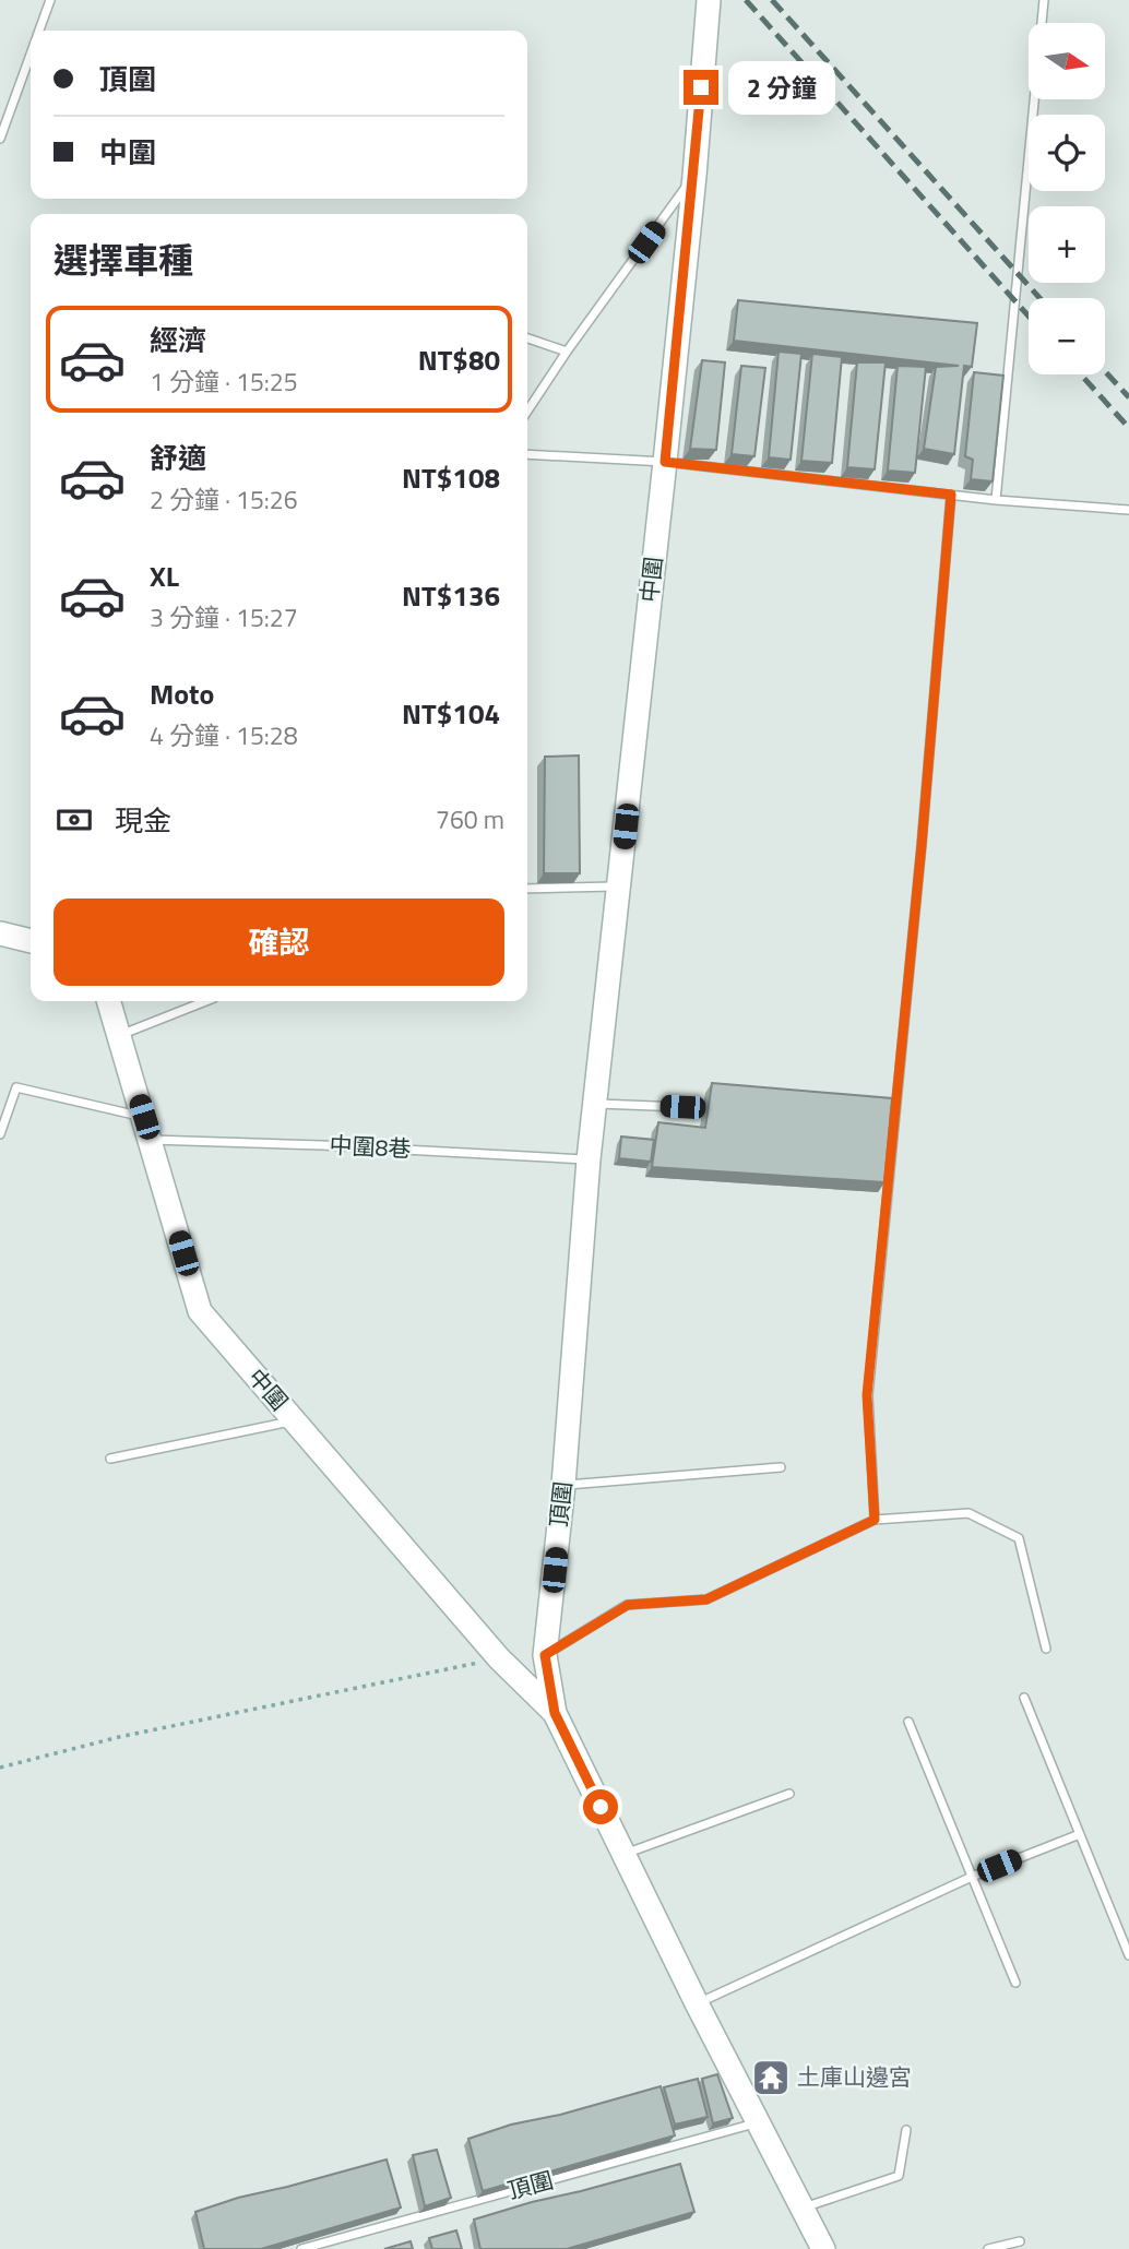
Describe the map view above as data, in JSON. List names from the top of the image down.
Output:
{
  "streets": {
    "street": ["中圍", "頂圍"],
    "lane": ["中圍8巷"]
  },
  "crossings": [
    ["中圍", "中圍8巷"],
    ["中圍", "頂圍"],
    ["中圍8巷", "頂圍"]
  ],
  "places": {
    "temple": ["土庫山邊宮"]
  },
  "north": "right",
  "page": {
    "map_buttons": ["+", "−"],
    "banner": ["頂圍", "中圍"],
    "bubble": "2 分鐘",
    "heading": "選擇車種",
    "list": [
      {
        "name": "經濟",
        "note": "1 分鐘 · 15:25",
        "value": "NT$80"
      },
      {
        "name": "舒適",
        "note": "2 分鐘 · 15:26",
        "value": "NT$108"
      },
      {
        "name": "XL",
        "note": "3 分鐘 · 15:27",
        "value": "NT$136"
      },
      {
        "name": "Moto",
        "note": "4 分鐘 · 15:28",
        "value": "NT$104"
      }
    ],
    "pay": ["現金", "760 m"],
    "buttons": "確認"
  }
}
